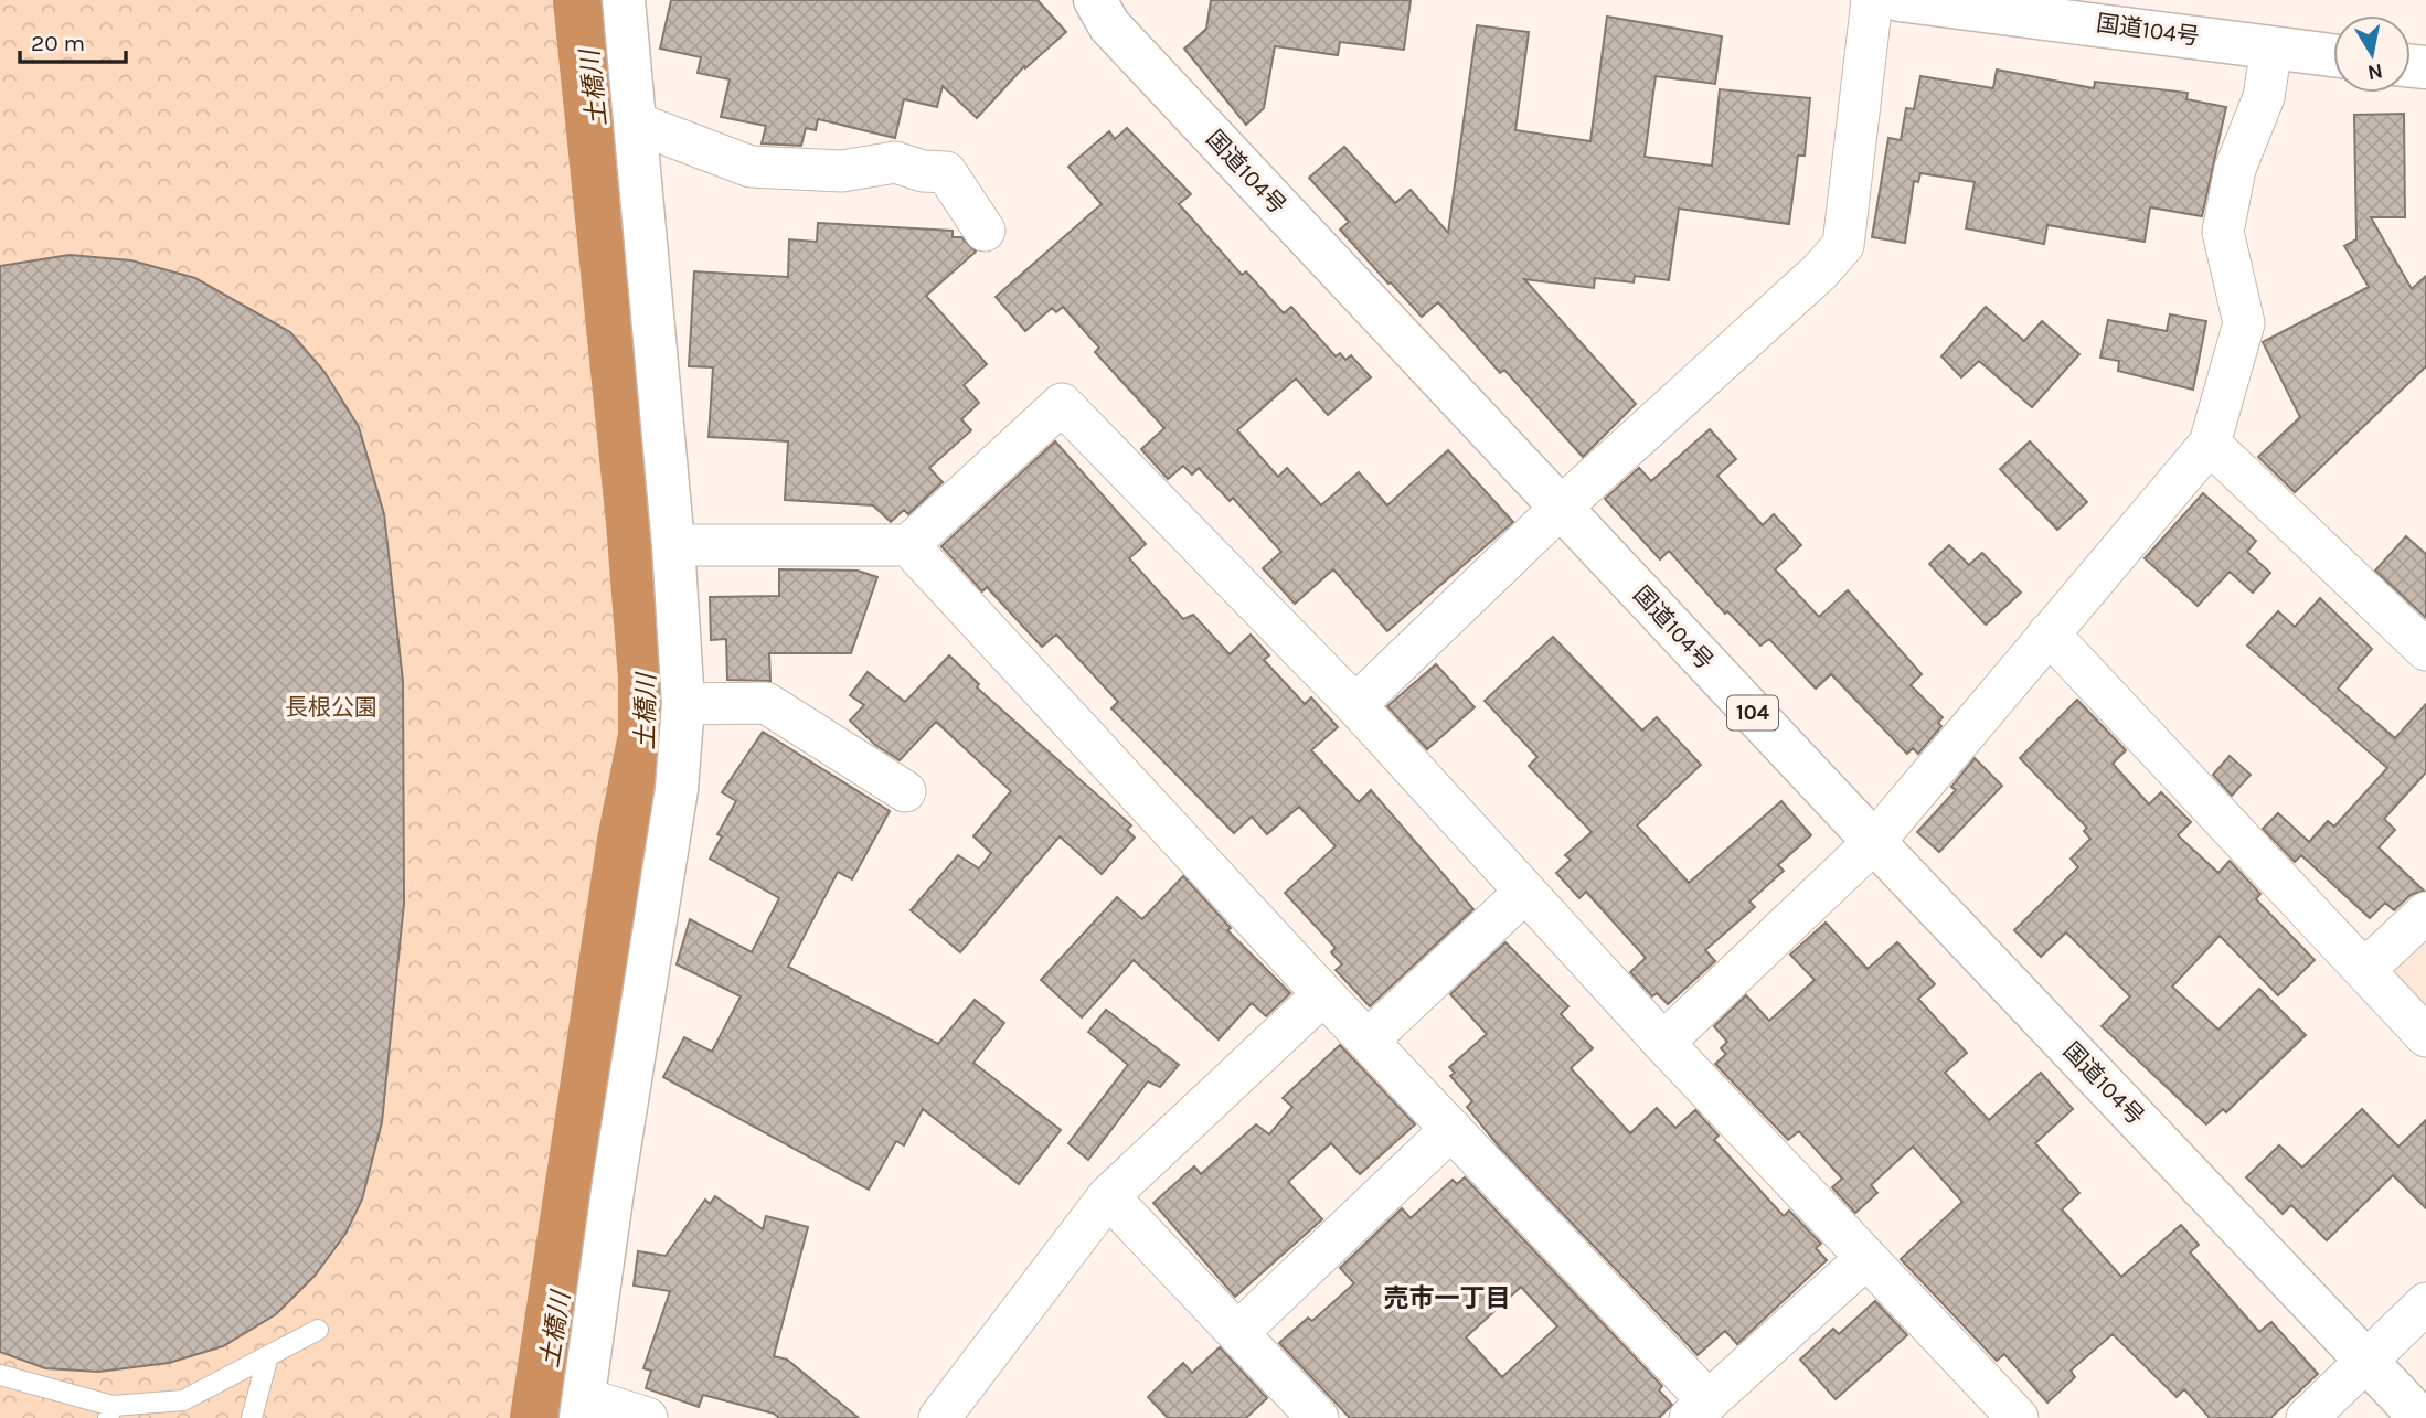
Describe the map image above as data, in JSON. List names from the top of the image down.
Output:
{
  "streets": {
    "main road": ["国道104号", "104"]
  },
  "districts": ["売市一丁目"],
  "water": ["土橋川"],
  "parks": ["長根公園"],
  "scale_bar": "20 m",
  "north": "bottom"
}
